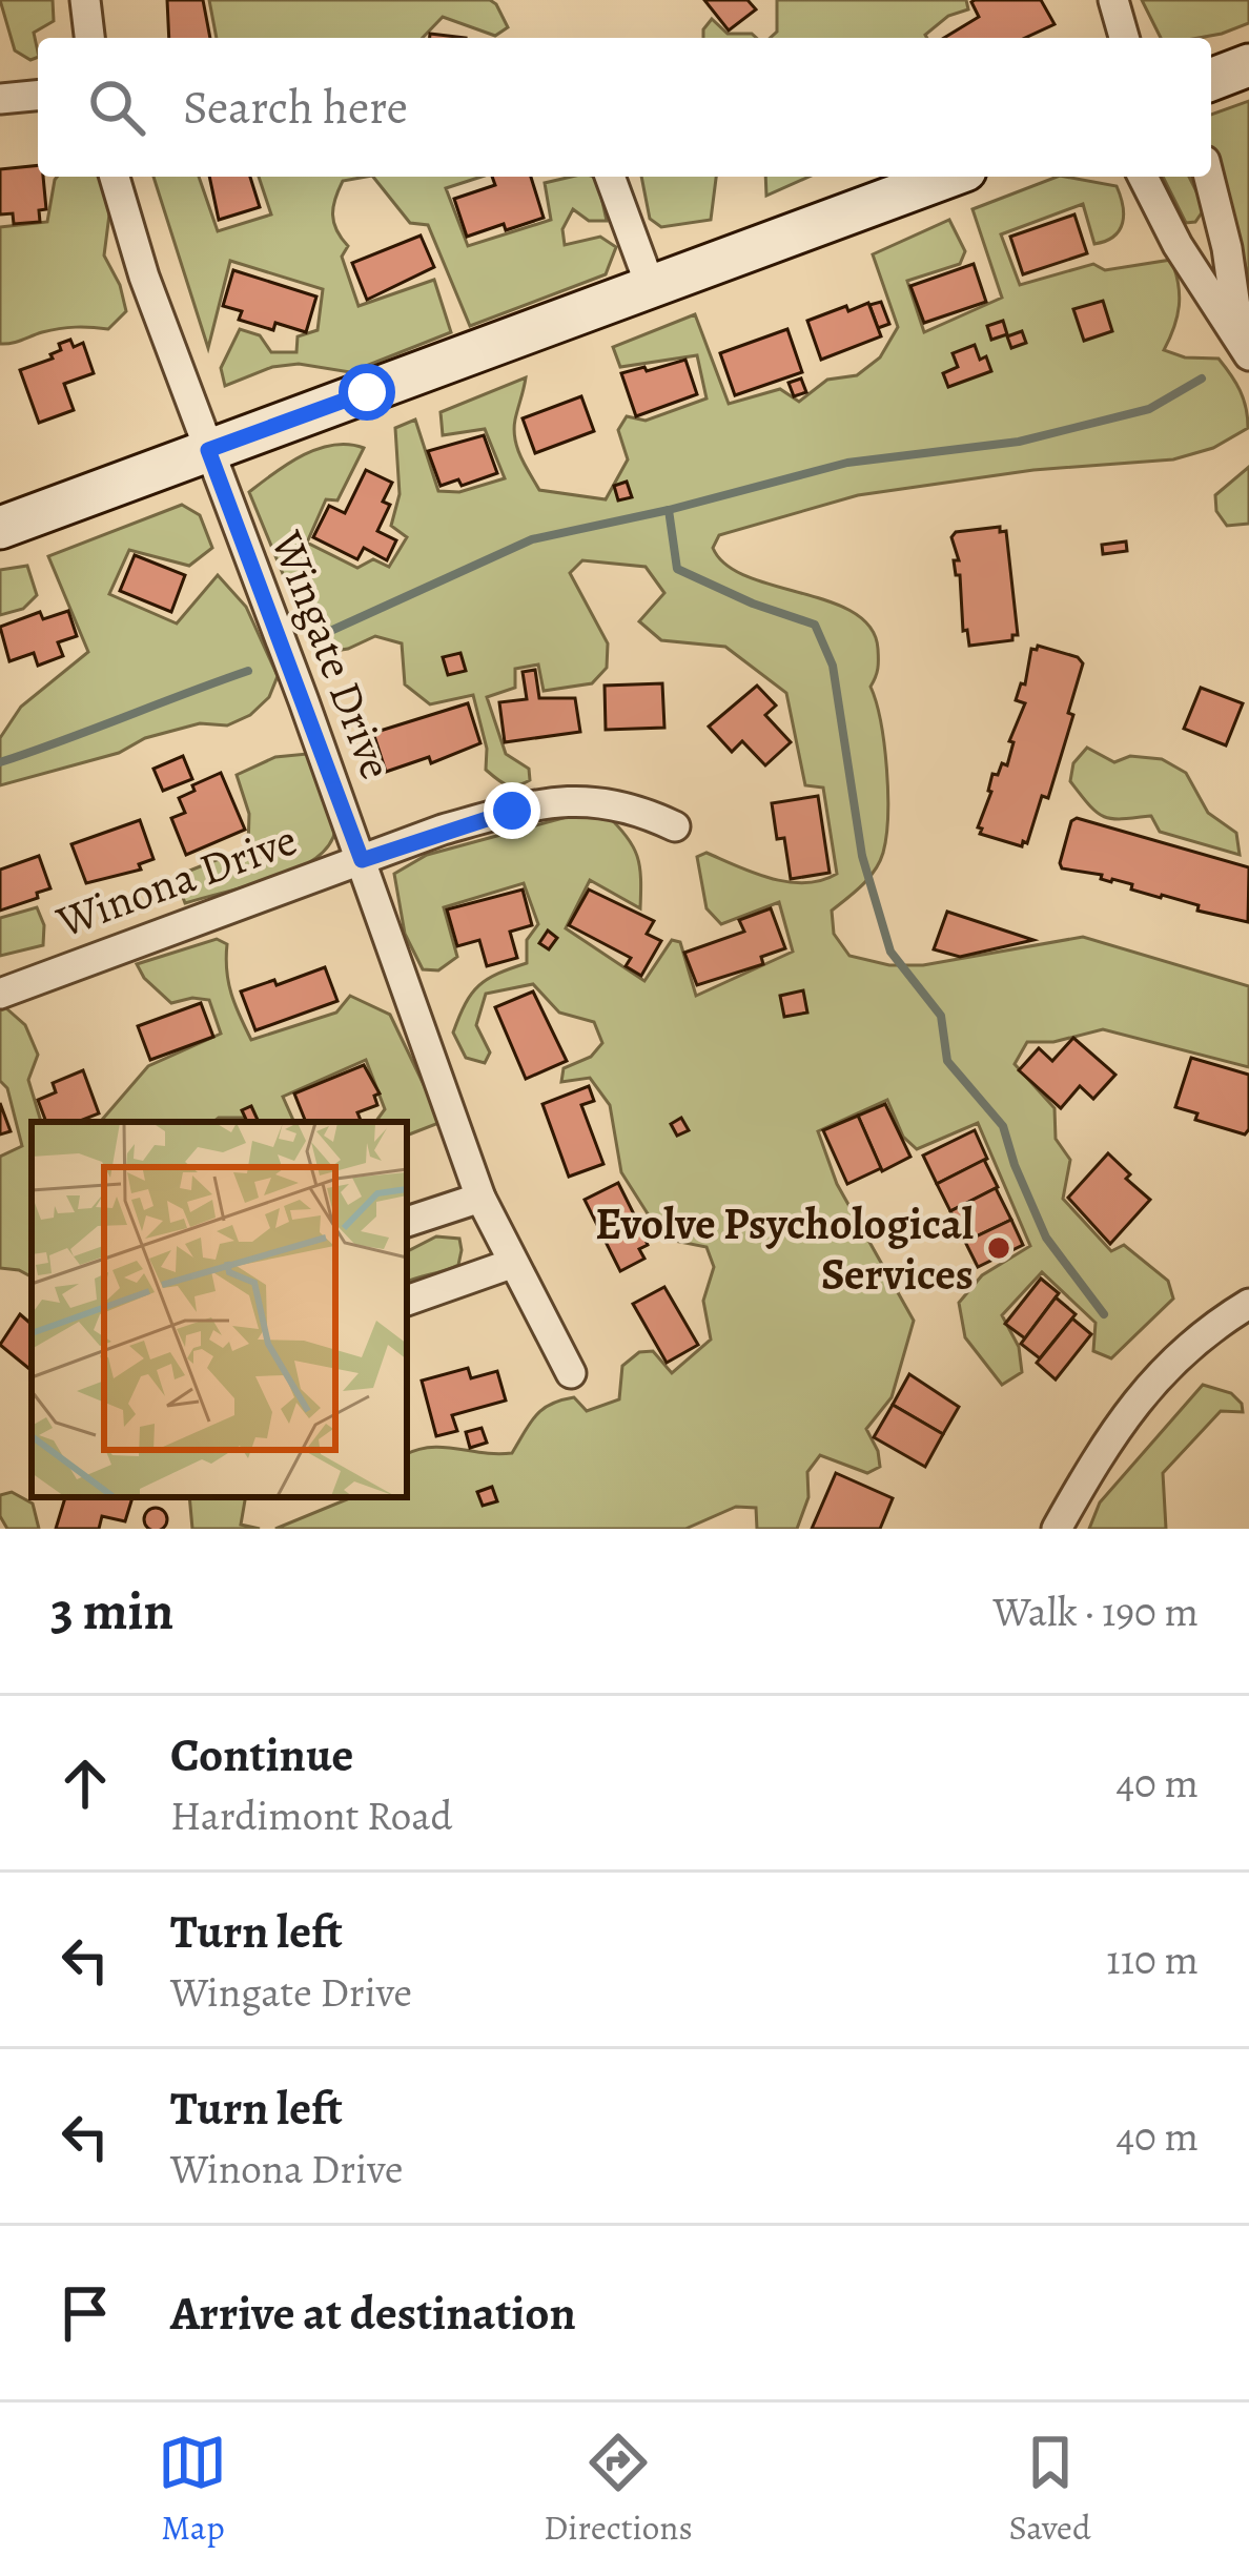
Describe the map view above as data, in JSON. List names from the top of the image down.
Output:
{
  "streets": {
    "street": ["Wingate Drive", "Winona Drive"]
  },
  "crossings": [
    ["Wingate Drive", "Winona Drive"]
  ],
  "places": ["Evolve Psychological Services"],
  "page": {
    "search": "Search here",
    "heading": ["3 min", "Walk · 190 m"],
    "list": [
      ["Continue", "Hardimont Road", "40 m"],
      ["Turn left", "Wingate Drive", "110 m"],
      ["Turn left", "Winona Drive", "40 m"],
      "Arrive at destination"
    ],
    "nav": ["Map", "Directions", "Saved"]
  }
}
